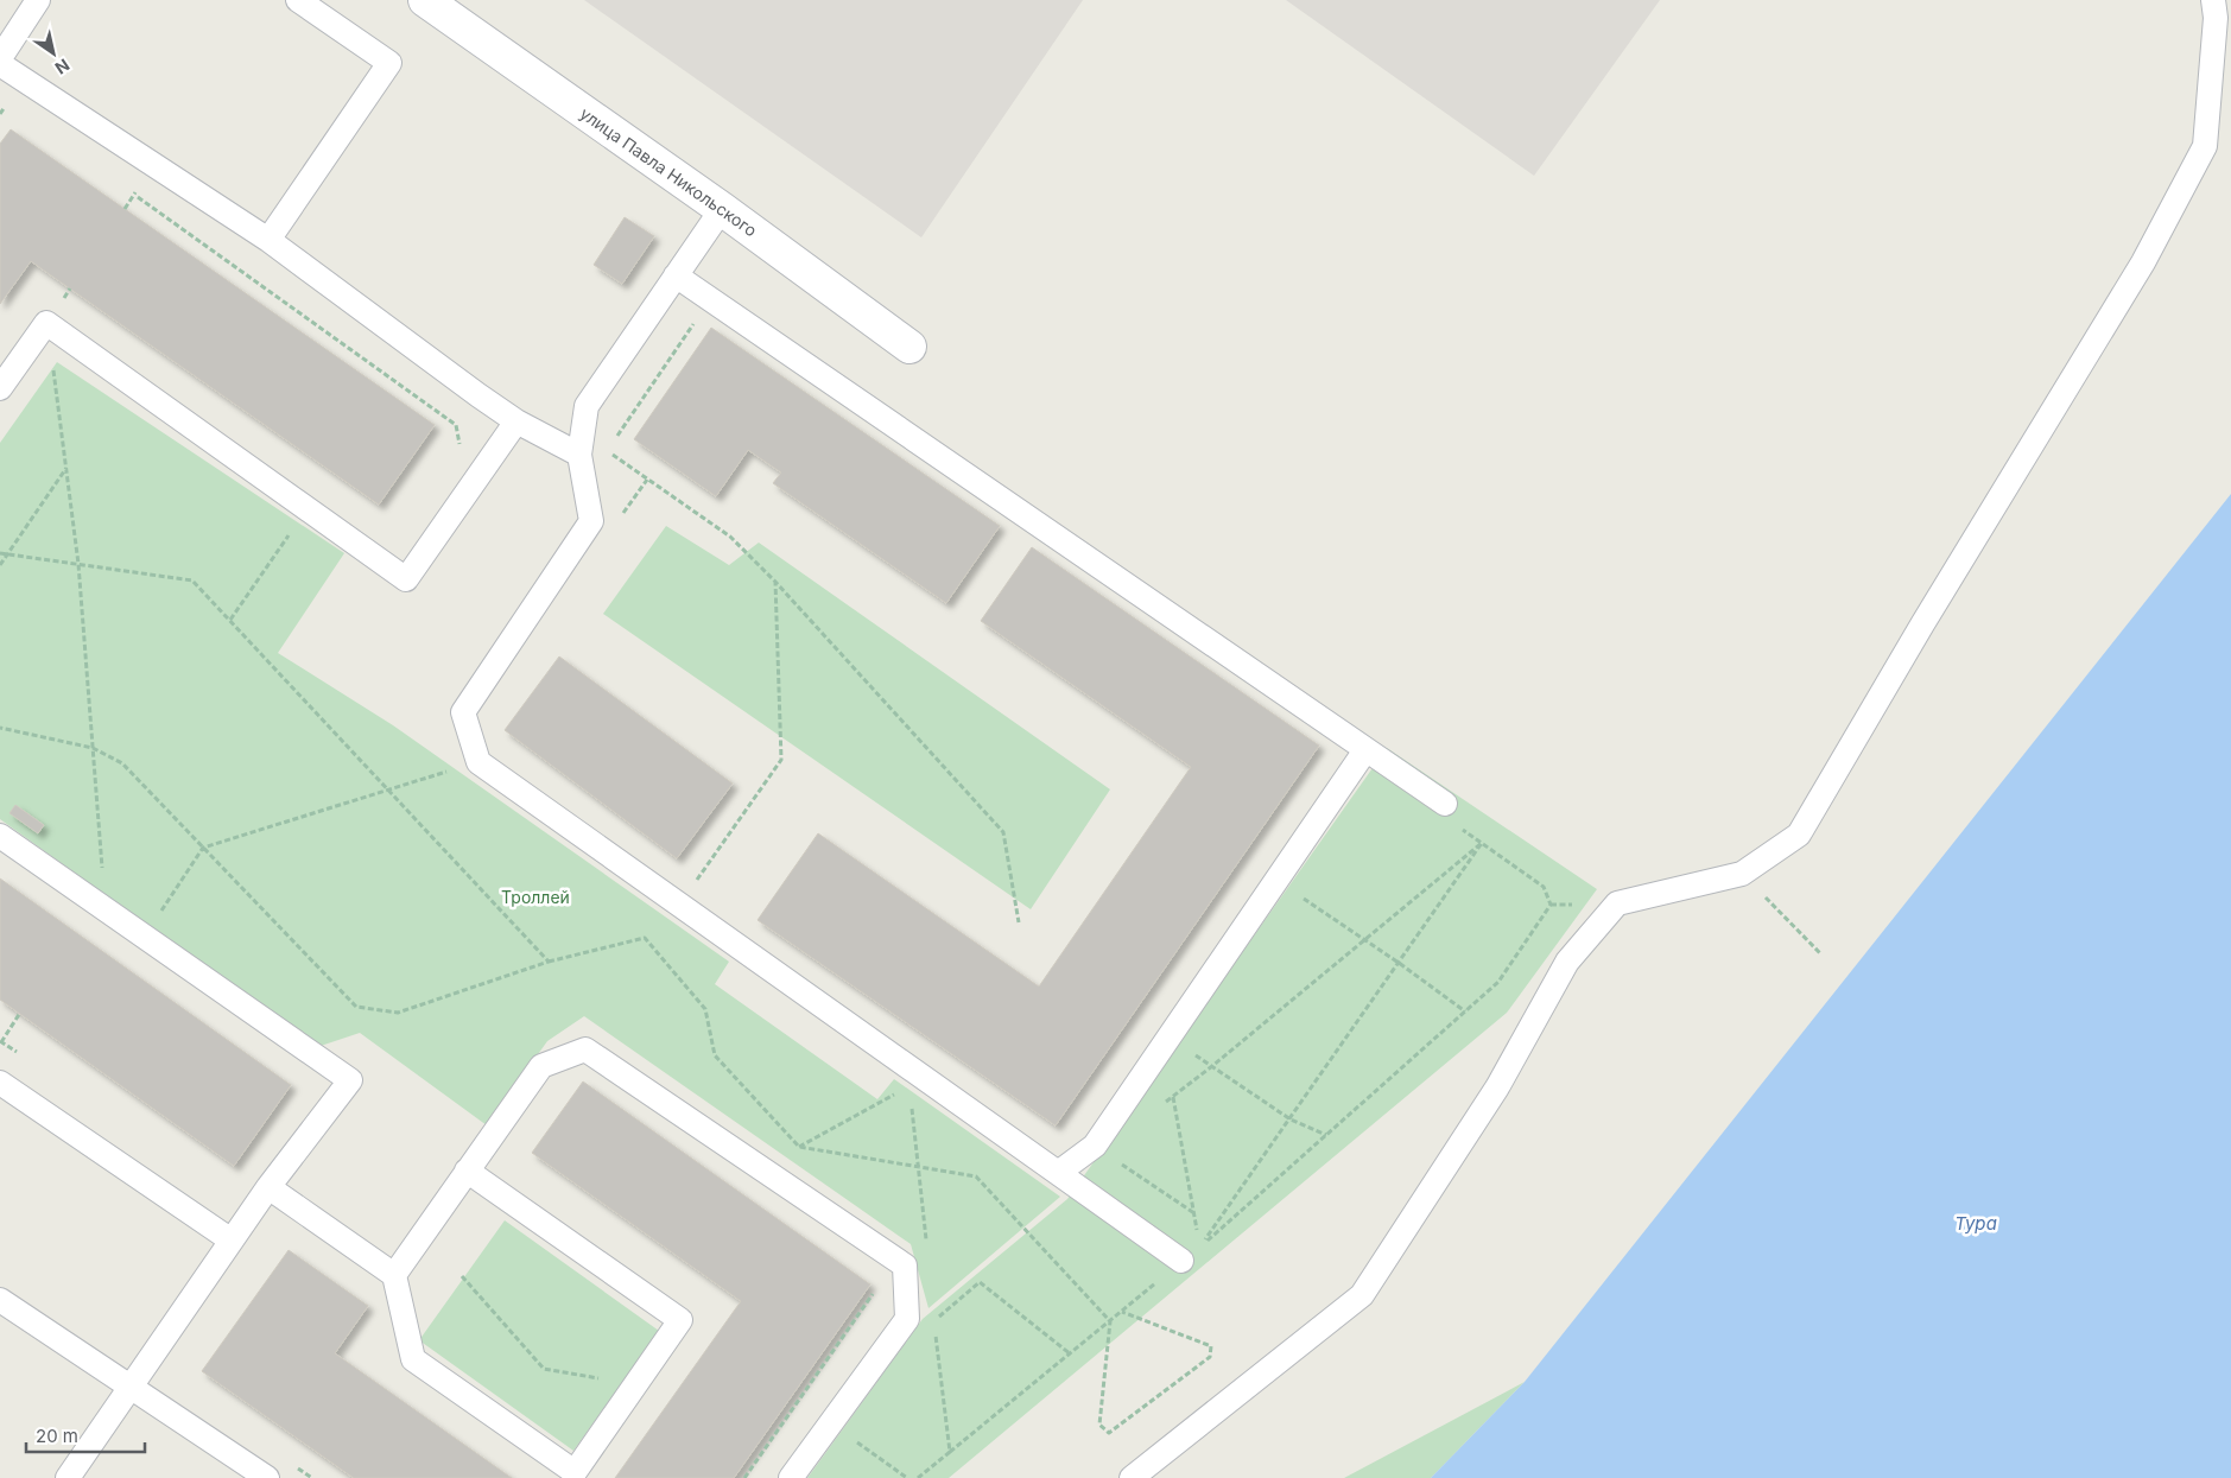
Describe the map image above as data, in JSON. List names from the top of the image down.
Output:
{
  "streets": {
    "street": ["улица Павла Никольского"]
  },
  "water": ["Тура"],
  "parks": ["Троллей"],
  "scale_bar": "20 m",
  "north": "bottom right"
}
